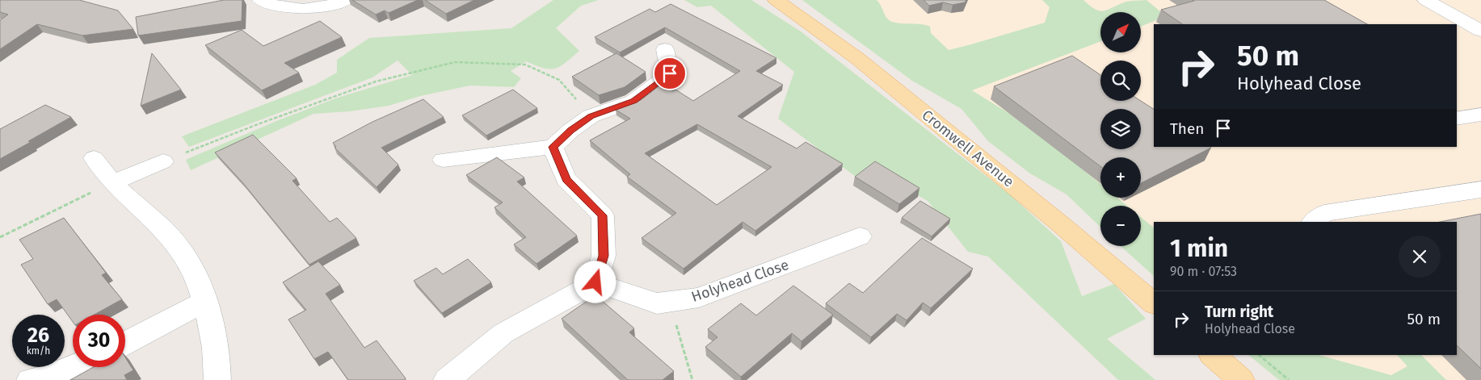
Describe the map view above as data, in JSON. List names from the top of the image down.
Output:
{
  "streets": {
    "main road": ["Cromwell Avenue"],
    "street": ["Holyhead Close"]
  },
  "north": "top right",
  "page": {
    "map_buttons": ["+", "−"],
    "turn": ["50 m", "Holyhead Close"],
    "then": "Then",
    "heading": ["1 min", "90 m · 07:53"],
    "list": [
      {
        "name": "Turn right",
        "note": "Holyhead Close",
        "value": "50 m"
      }
    ],
    "speed": "26 km/h",
    "limit": "30"
  }
}
